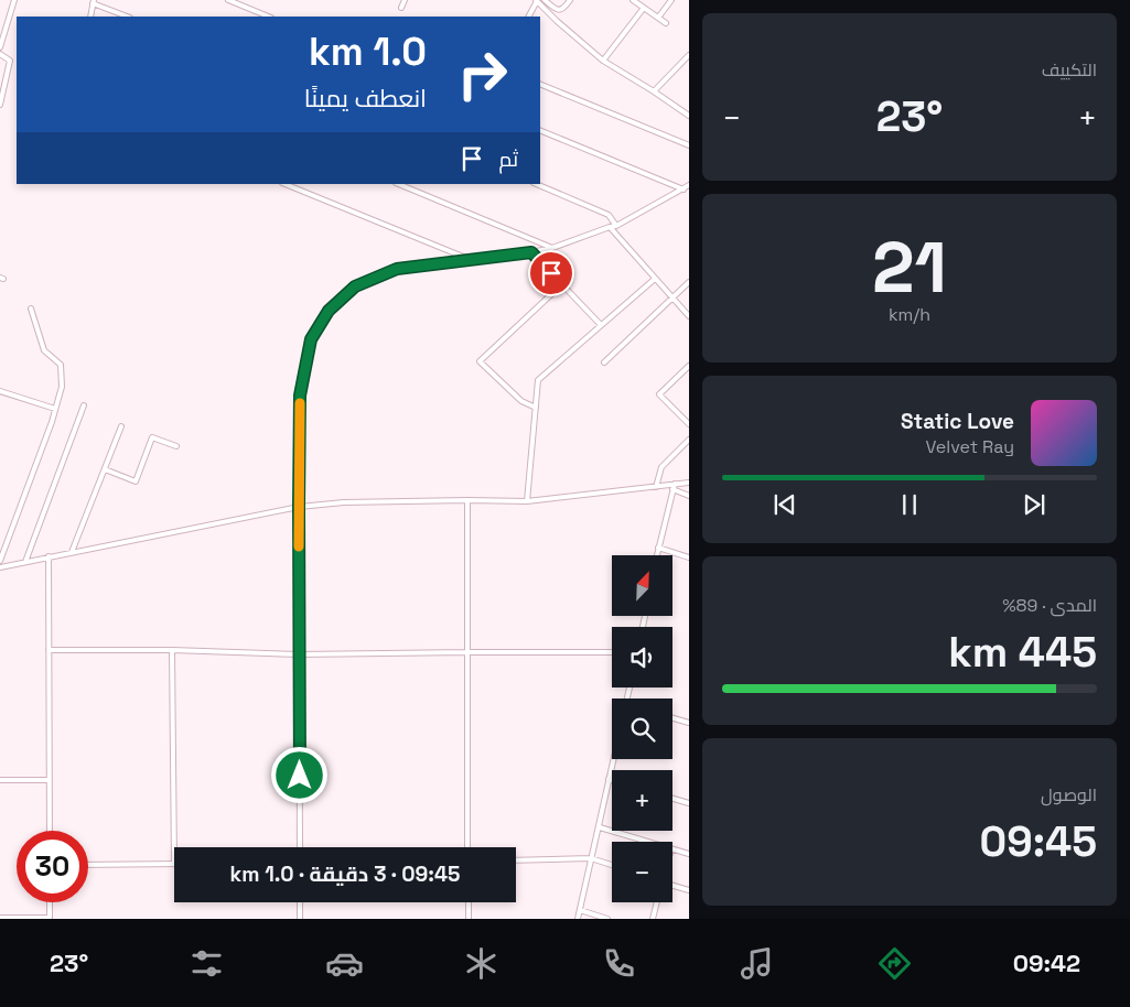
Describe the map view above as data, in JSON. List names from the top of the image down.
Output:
{
  "north": "top right",
  "page": {
    "tile": [
      "التكييف",
      ["21", "km/h"],
      ["المدى · 89%", "445 km"],
      ["الوصول", "09:45"]
    ],
    "turn": ["1.0 km", "انعطف يمينًا"],
    "heat": ["−", "23°", "+"],
    "then": "ثم",
    "song": ["Static Love", "Velvet Ray"],
    "map_buttons": ["+", "−"],
    "limit": "30",
    "trip": "09:45 · 3 دقيقة · 1.0 km",
    "tabs": ["09:42", "23°"]
  }
}
